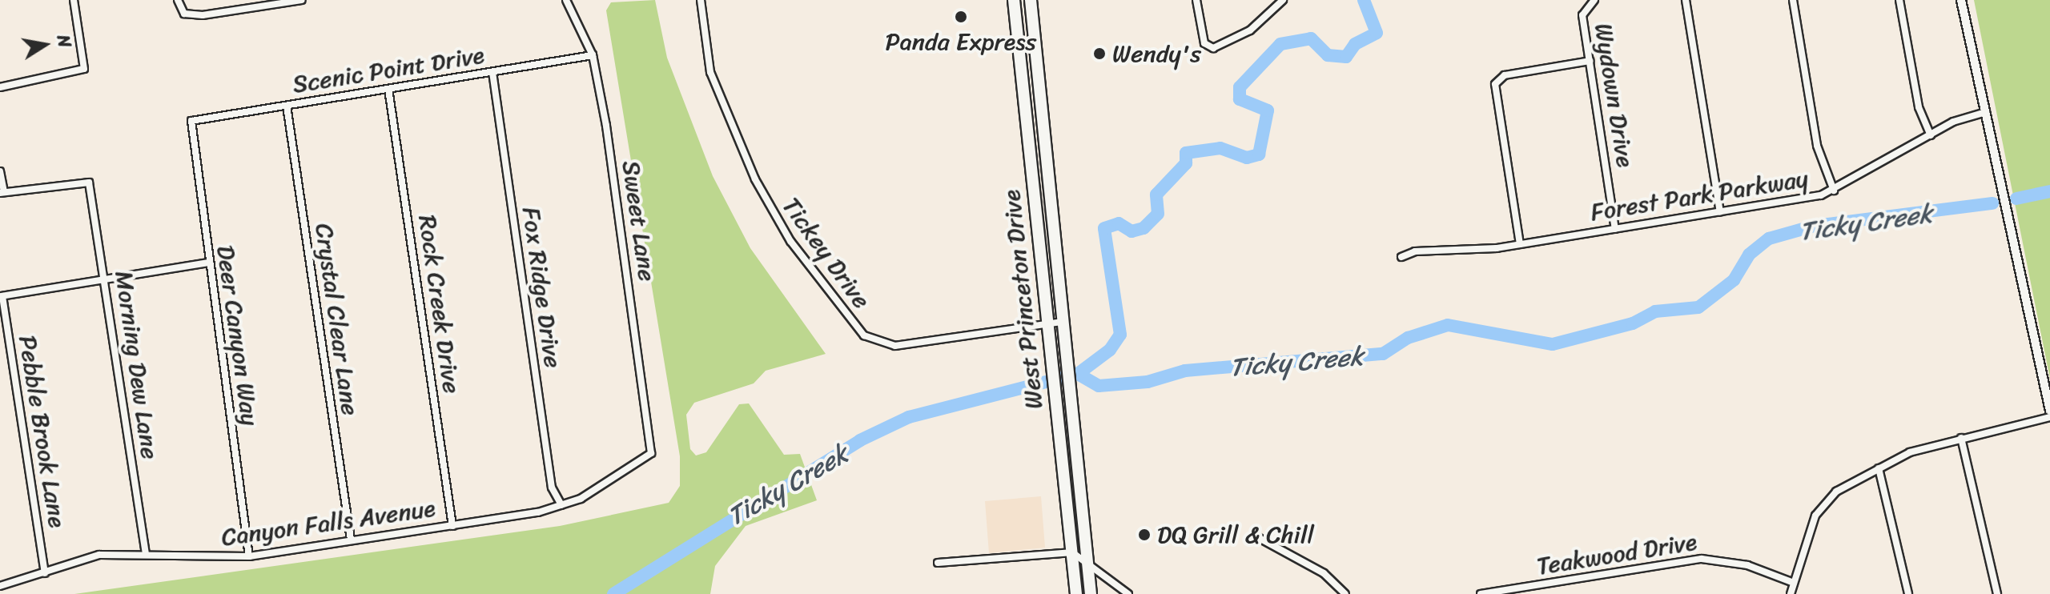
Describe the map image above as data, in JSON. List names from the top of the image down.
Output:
{
  "streets": {
    "highway": ["West Princeton Drive"],
    "street": [
      "Scenic Point Drive",
      "Wydown Drive",
      "Forest Park Parkway",
      "Sweet Lane",
      "Tickey Drive",
      "Fox Ridge Drive",
      "Rock Creek Drive",
      "Crystal Clear Lane",
      "Deer Canyon Way",
      "Morning Dew Lane",
      "Pebble Brook Lane",
      "Canyon Falls Avenue",
      "Teakwood Drive"
    ]
  },
  "crossings": [
    ["Scenic Point Drive", "Sweet Lane"],
    ["Scenic Point Drive", "Fox Ridge Drive"],
    ["Scenic Point Drive", "Rock Creek Drive"],
    ["Scenic Point Drive", "Crystal Clear Lane"],
    ["Scenic Point Drive", "Deer Canyon Way"],
    ["Wydown Drive", "Forest Park Parkway"],
    ["Sweet Lane", "Canyon Falls Avenue"],
    ["Tickey Drive", "West Princeton Drive"],
    ["Fox Ridge Drive", "Canyon Falls Avenue"],
    ["Rock Creek Drive", "Canyon Falls Avenue"],
    ["Crystal Clear Lane", "Canyon Falls Avenue"],
    ["Deer Canyon Way", "Canyon Falls Avenue"],
    ["Morning Dew Lane", "Canyon Falls Avenue"],
    ["Pebble Brook Lane", "Canyon Falls Avenue"]
  ],
  "water": ["Ticky Creek"],
  "places": ["Panda Express", "Wendy's", "DQ Grill & Chill"],
  "north": "right"
}
